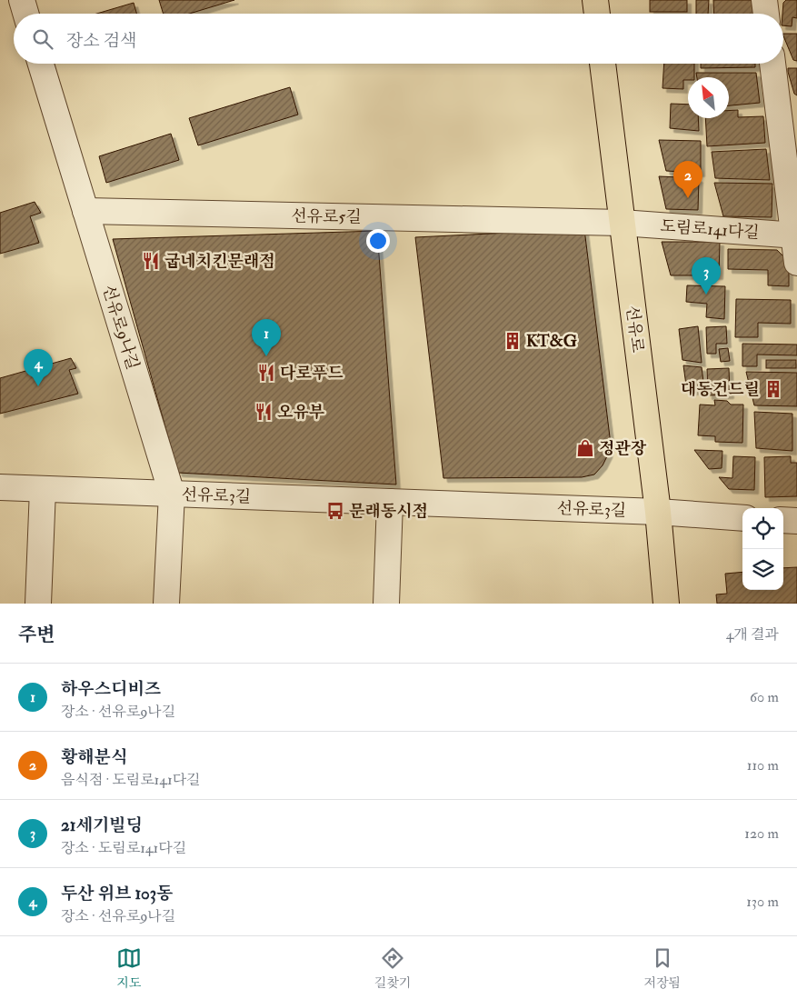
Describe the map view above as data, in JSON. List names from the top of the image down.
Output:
{
  "streets": {
    "main road": ["선유로"],
    "street": [
      "선유로5길",
      "도림로141다길",
      "선유로9나길",
      "선유로3길"
    ]
  },
  "crossings": [
    ["선유로5길", "도림로141다길"],
    ["선유로5길", "선유로9나길"],
    ["선유로5길", "선유로"],
    ["도림로141다길", "선유로"],
    ["선유로9나길", "선유로3길"],
    ["선유로", "선유로3길"]
  ],
  "places": {
    "restaurant": ["굽네치킨문래점", "다로푸드", "오유부"],
    "building": ["KT&G", "대동건드릴"],
    "shop": ["정관장"],
    "bus stop": ["문래동시점"]
  },
  "north": "top left",
  "page": {
    "search": "장소 검색",
    "pins": [
      "2",
      "3",
      "1",
      "4"
    ],
    "heading": ["주변", "4개 결과"],
    "list": [
      {
        "mark": "1",
        "name": "하우스디비즈",
        "note": "장소 · 선유로9나길",
        "value": "60 m"
      },
      {
        "mark": "2",
        "name": "황해분식",
        "note": "음식점 · 도림로141다길",
        "value": "110 m"
      },
      {
        "mark": "3",
        "name": "21세기빌딩",
        "note": "장소 · 도림로141다길",
        "value": "120 m"
      },
      {
        "mark": "4",
        "name": "두산 위브 103동",
        "note": "장소 · 선유로9나길",
        "value": "130 m"
      }
    ],
    "nav": ["지도", "길찾기", "저장됨"]
  }
}
